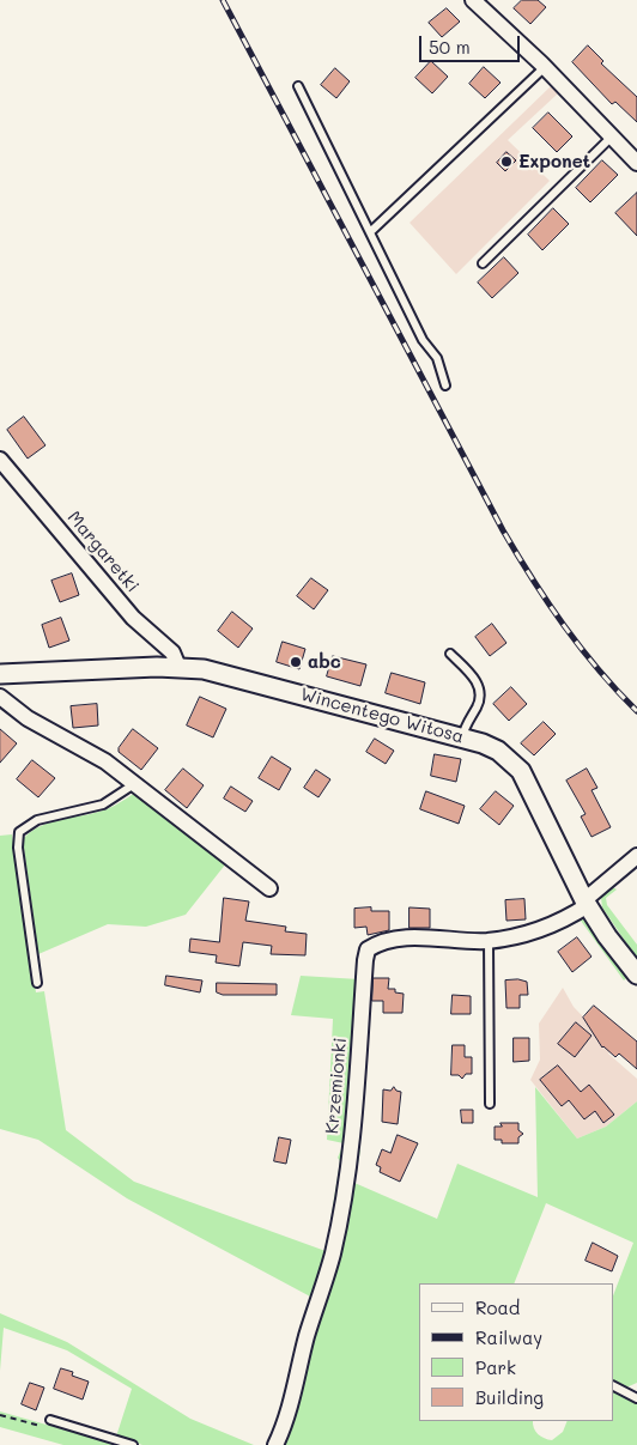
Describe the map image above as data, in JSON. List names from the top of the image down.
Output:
{
  "streets": {
    "street": ["Margaretki", "Wincentego Witosa", "Krzemionki"]
  },
  "crossings": [
    ["Margaretki", "Wincentego Witosa"],
    ["Wincentego Witosa", "Krzemionki"]
  ],
  "places": ["Exponet", "abc"],
  "legend": [
    "Road",
    "Railway",
    "Park",
    "Building"
  ],
  "scale_bar": "50 m"
}
